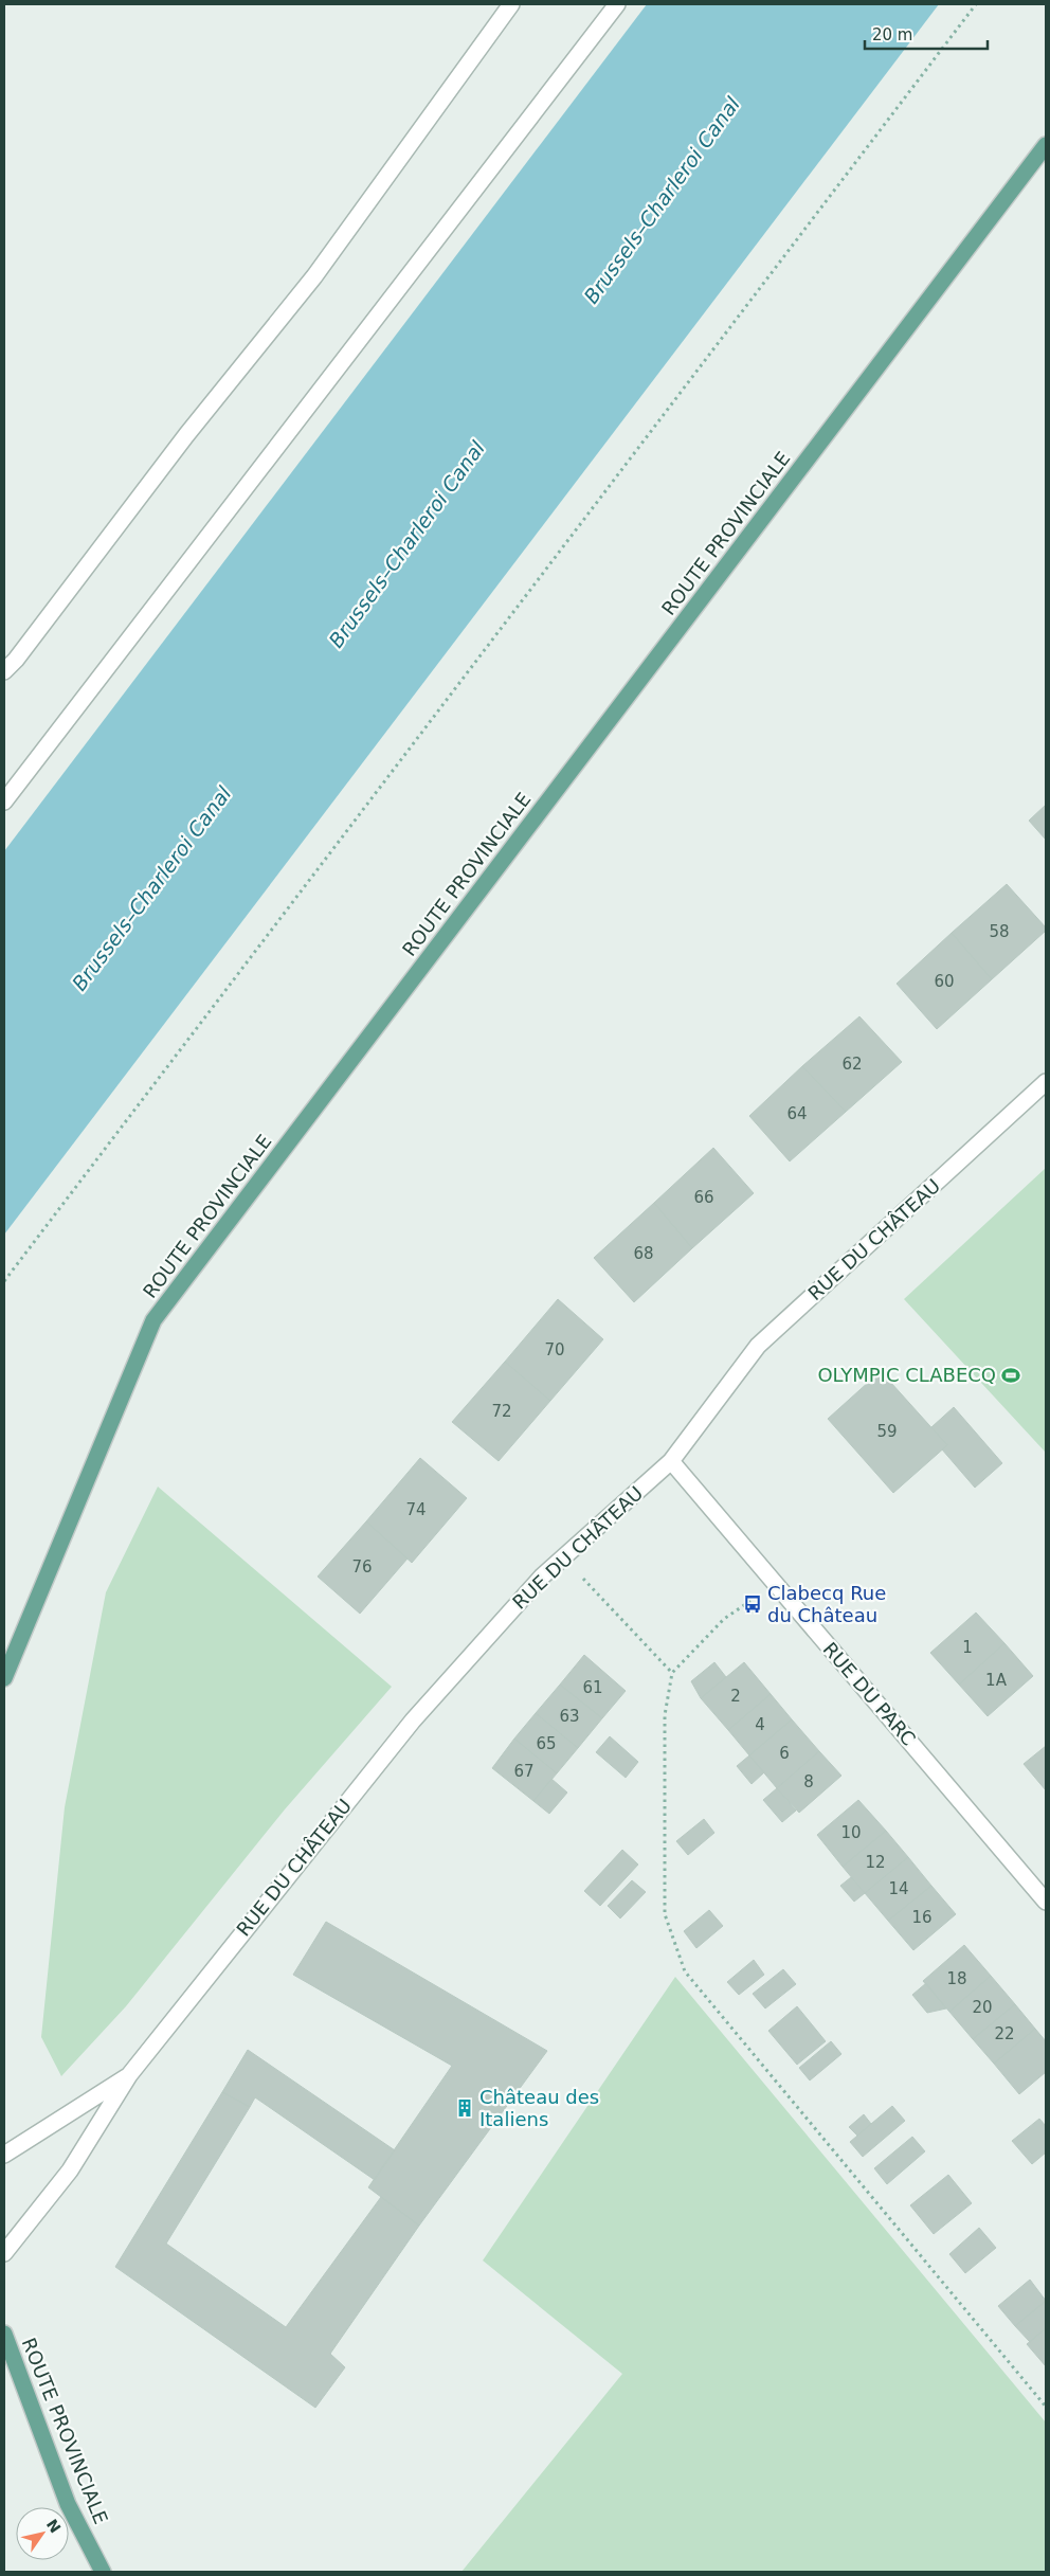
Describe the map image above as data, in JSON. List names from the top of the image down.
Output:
{
  "streets": {
    "main road": ["ROUTE PROVINCIALE"],
    "street": ["RUE DU CHÂTEAU", "RUE DU PARC"]
  },
  "crossings": [
    ["RUE DU CHÂTEAU", "RUE DU PARC"]
  ],
  "water": ["Brussels–Charleroi Canal"],
  "places": {
    "sports": ["OLYMPIC CLABECQ"],
    "bus stop": ["Clabecq Rue du Château"],
    "building": ["Château des Italiens"]
  },
  "house_numbers": [
    "58",
    "60",
    "62",
    "64",
    "66",
    "68",
    "70",
    "72",
    "59",
    "74",
    "76",
    "1",
    "1A",
    "61",
    "2",
    "63",
    "4",
    "65",
    "6",
    "67",
    "8",
    "10",
    "12",
    "14",
    "16",
    "18",
    "20",
    "22"
  ],
  "scale_bar": "20 m",
  "north": "top right"
}
